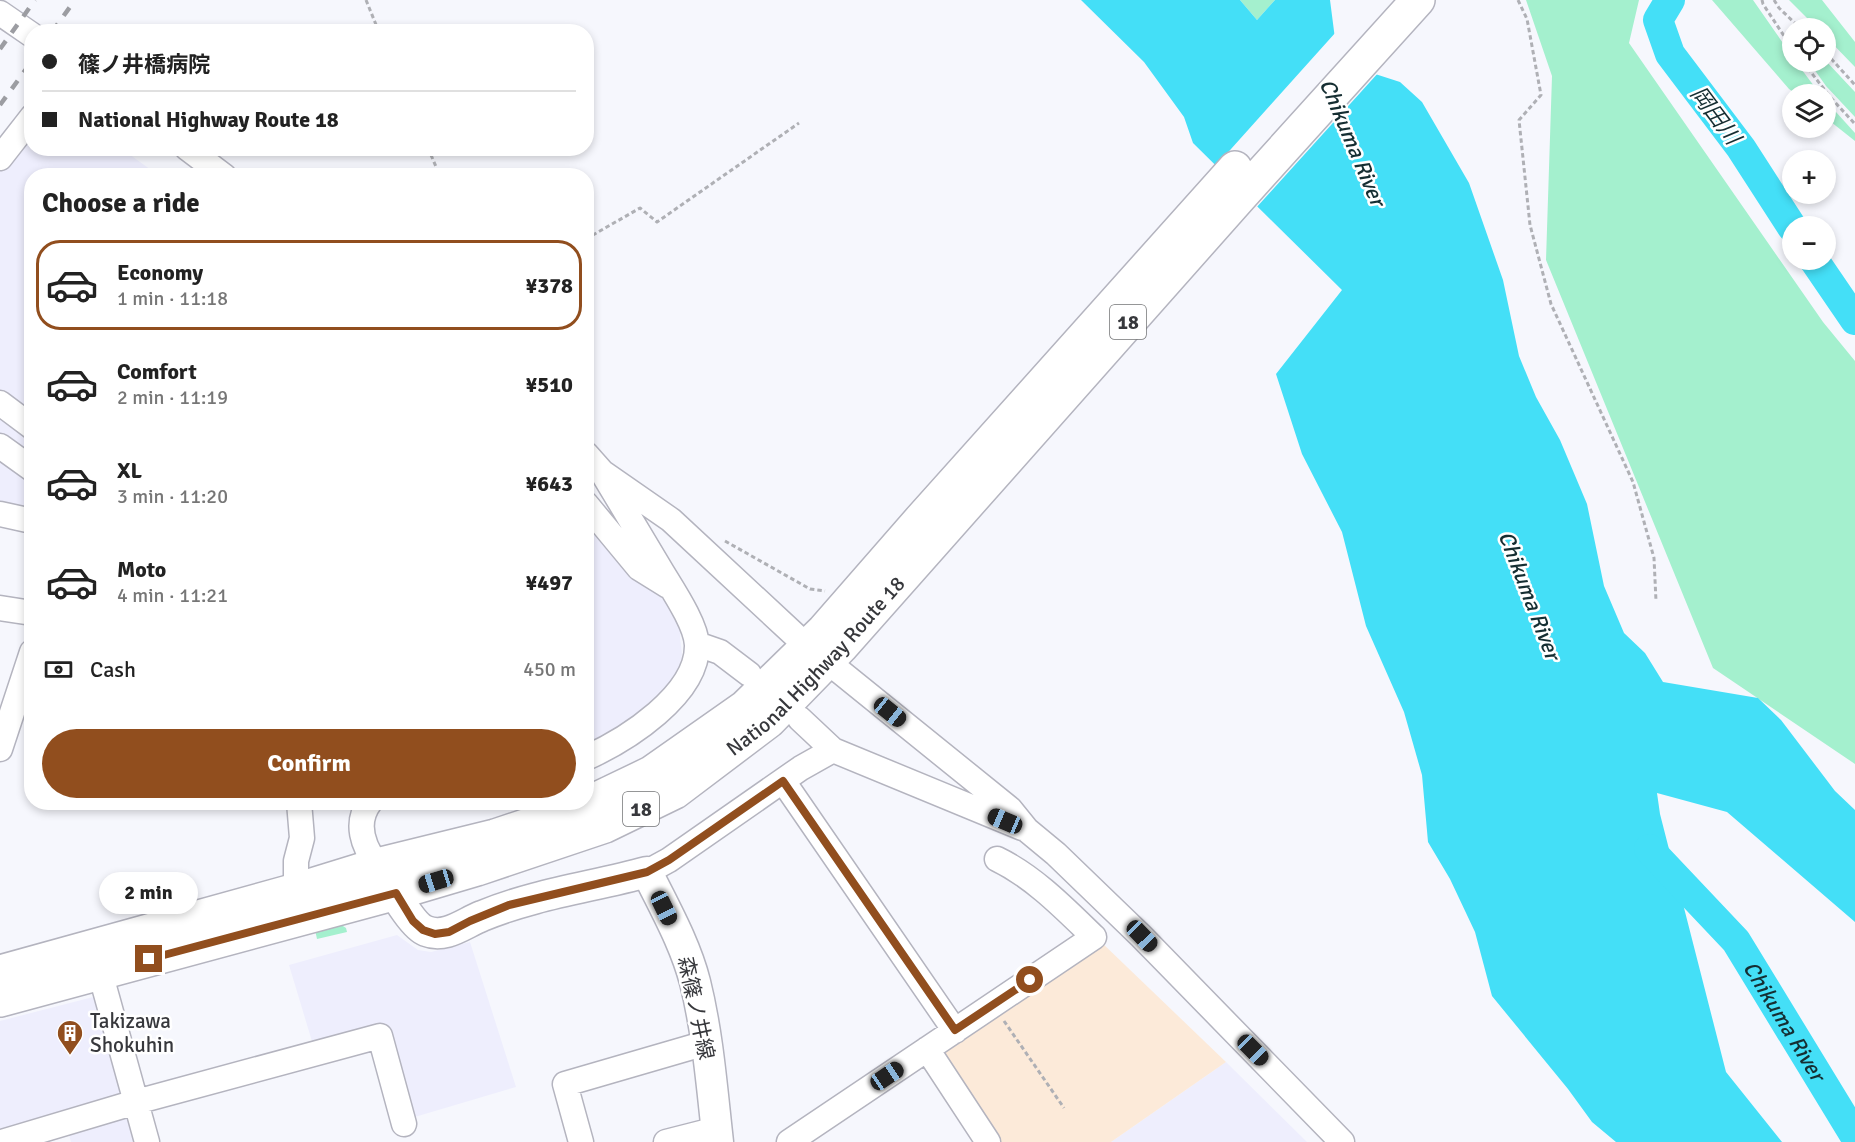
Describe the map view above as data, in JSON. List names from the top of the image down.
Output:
{
  "streets": {
    "highway": ["18", "National Highway Route 18"],
    "main road": ["森篠ノ井線"]
  },
  "water": ["岡田川", "Chikuma River"],
  "places": {
    "building": ["Takizawa Shokuhin"]
  },
  "page": {
    "map_buttons": ["+", "−"],
    "banner": ["篠ノ井橋病院", "National Highway Route 18"],
    "heading": "Choose a ride",
    "list": [
      {
        "name": "Economy",
        "note": "1 min · 11:18",
        "value": "¥378"
      },
      {
        "name": "Comfort",
        "note": "2 min · 11:19",
        "value": "¥510"
      },
      {
        "name": "XL",
        "note": "3 min · 11:20",
        "value": "¥643"
      },
      {
        "name": "Moto",
        "note": "4 min · 11:21",
        "value": "¥497"
      }
    ],
    "pay": ["Cash", "450 m"],
    "buttons": "Confirm",
    "bubble": "2 min"
  }
}
